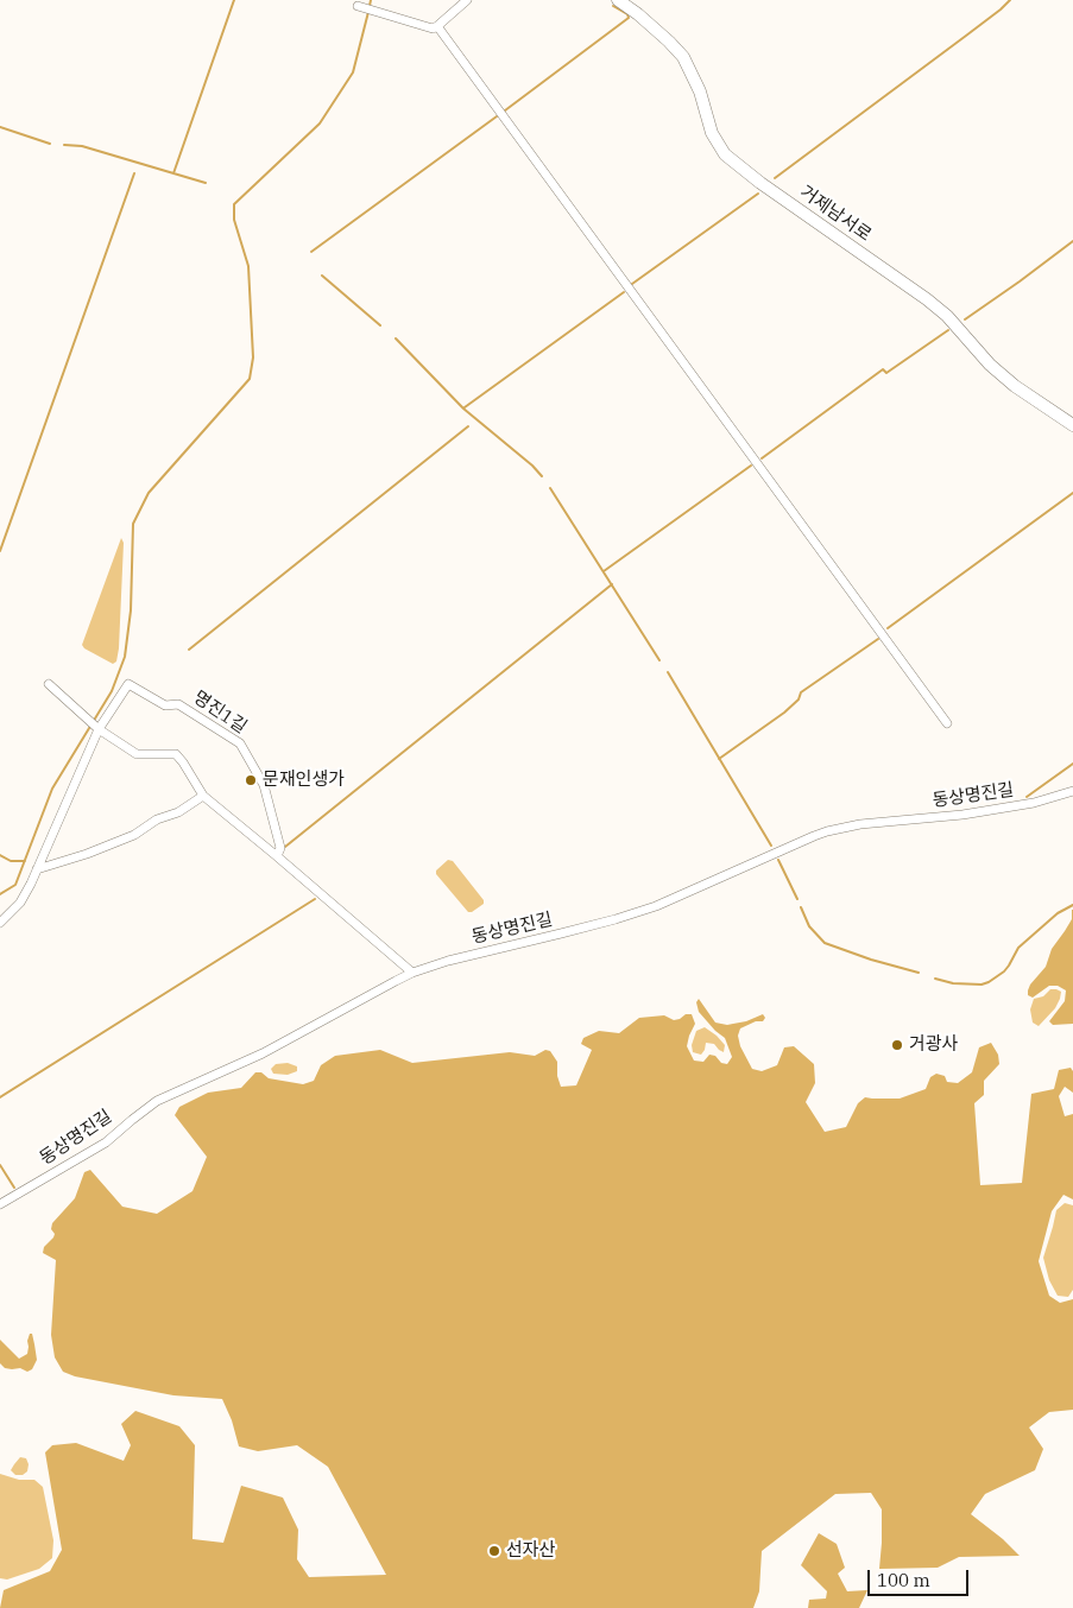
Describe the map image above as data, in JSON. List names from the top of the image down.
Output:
{
  "streets": {
    "main road": ["거제남서로"],
    "street": ["명진1길", "동상명진길"]
  },
  "places": ["문재인생가", "거광사", "선자산"],
  "scale_bar": "100 m"
}
